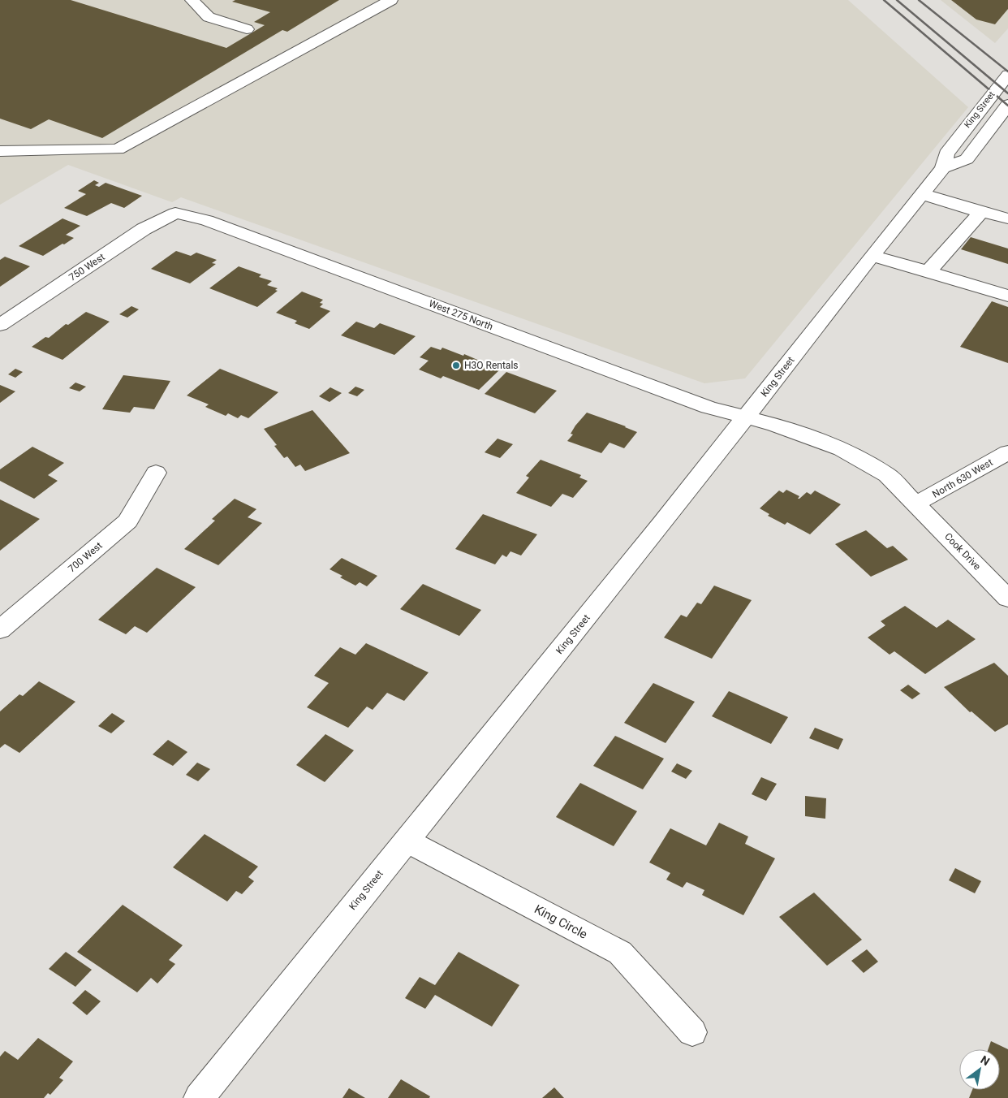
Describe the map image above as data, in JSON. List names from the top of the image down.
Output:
{
  "streets": {
    "street": [
      "King Street",
      "750 West",
      "West 275 North",
      "North 630 West",
      "Cook Drive",
      "700 West",
      "King Circle"
    ]
  },
  "crossings": [
    ["King Street", "West 275 North"],
    ["King Street", "King Circle"],
    ["750 West", "West 275 North"],
    ["West 275 North", "North 630 West"],
    ["West 275 North", "Cook Drive"],
    ["North 630 West", "Cook Drive"]
  ],
  "places": ["H3O Rentals"],
  "north": "top right"
}
